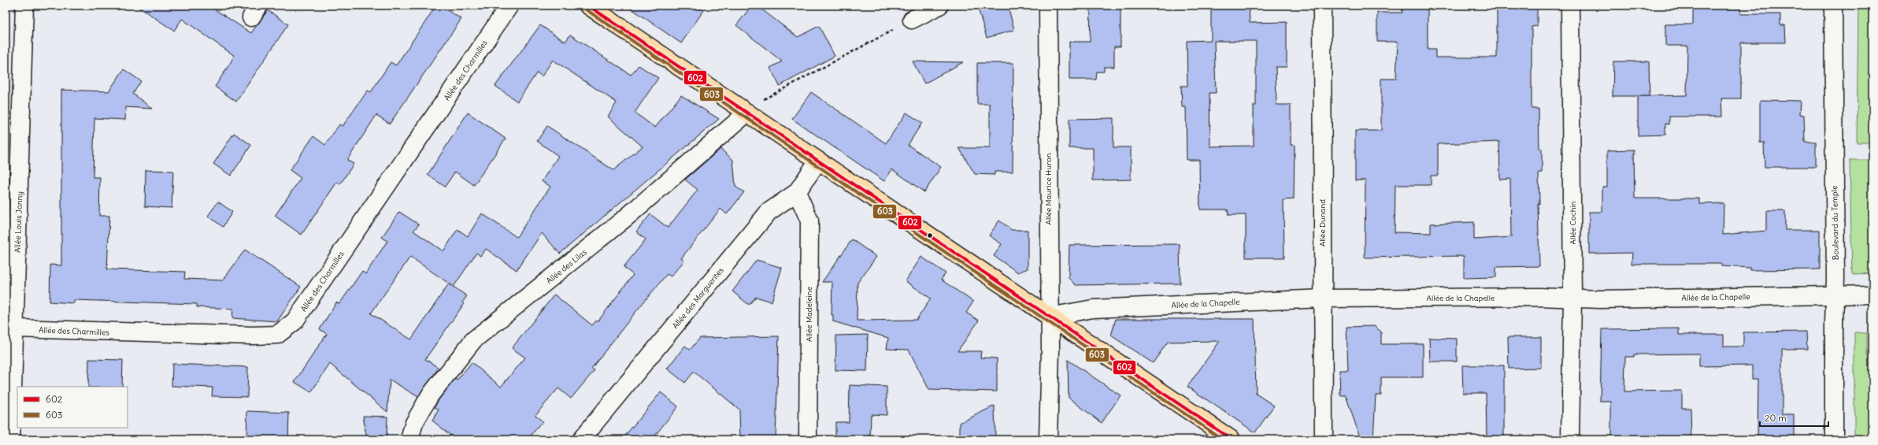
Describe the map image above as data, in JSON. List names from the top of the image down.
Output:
{
  "streets": {
    "street": [
      "Allée des Charmilles",
      "Allée Maurice Huron",
      "Allée Louis Janny",
      "Allée Dunand",
      "Allée Cochin",
      "Boulevard du Temple",
      "Allée des Lilas",
      "Allée de la Chapelle",
      "Allée des Marguerites",
      "Allée Madeleine"
    ]
  },
  "crossings": [
    ["Allée des Charmilles", "Allée Louis Janny"],
    ["Allée Maurice Huron", "Allée de la Chapelle"],
    ["Allée Dunand", "Allée de la Chapelle"],
    ["Allée Cochin", "Allée de la Chapelle"],
    ["Boulevard du Temple", "Allée de la Chapelle"],
    ["Allée des Marguerites", "Allée Madeleine"]
  ],
  "lines": ["transit line 602", "transit line 603"],
  "legend": ["602", "603"],
  "scale_bar": "20 m"
}
